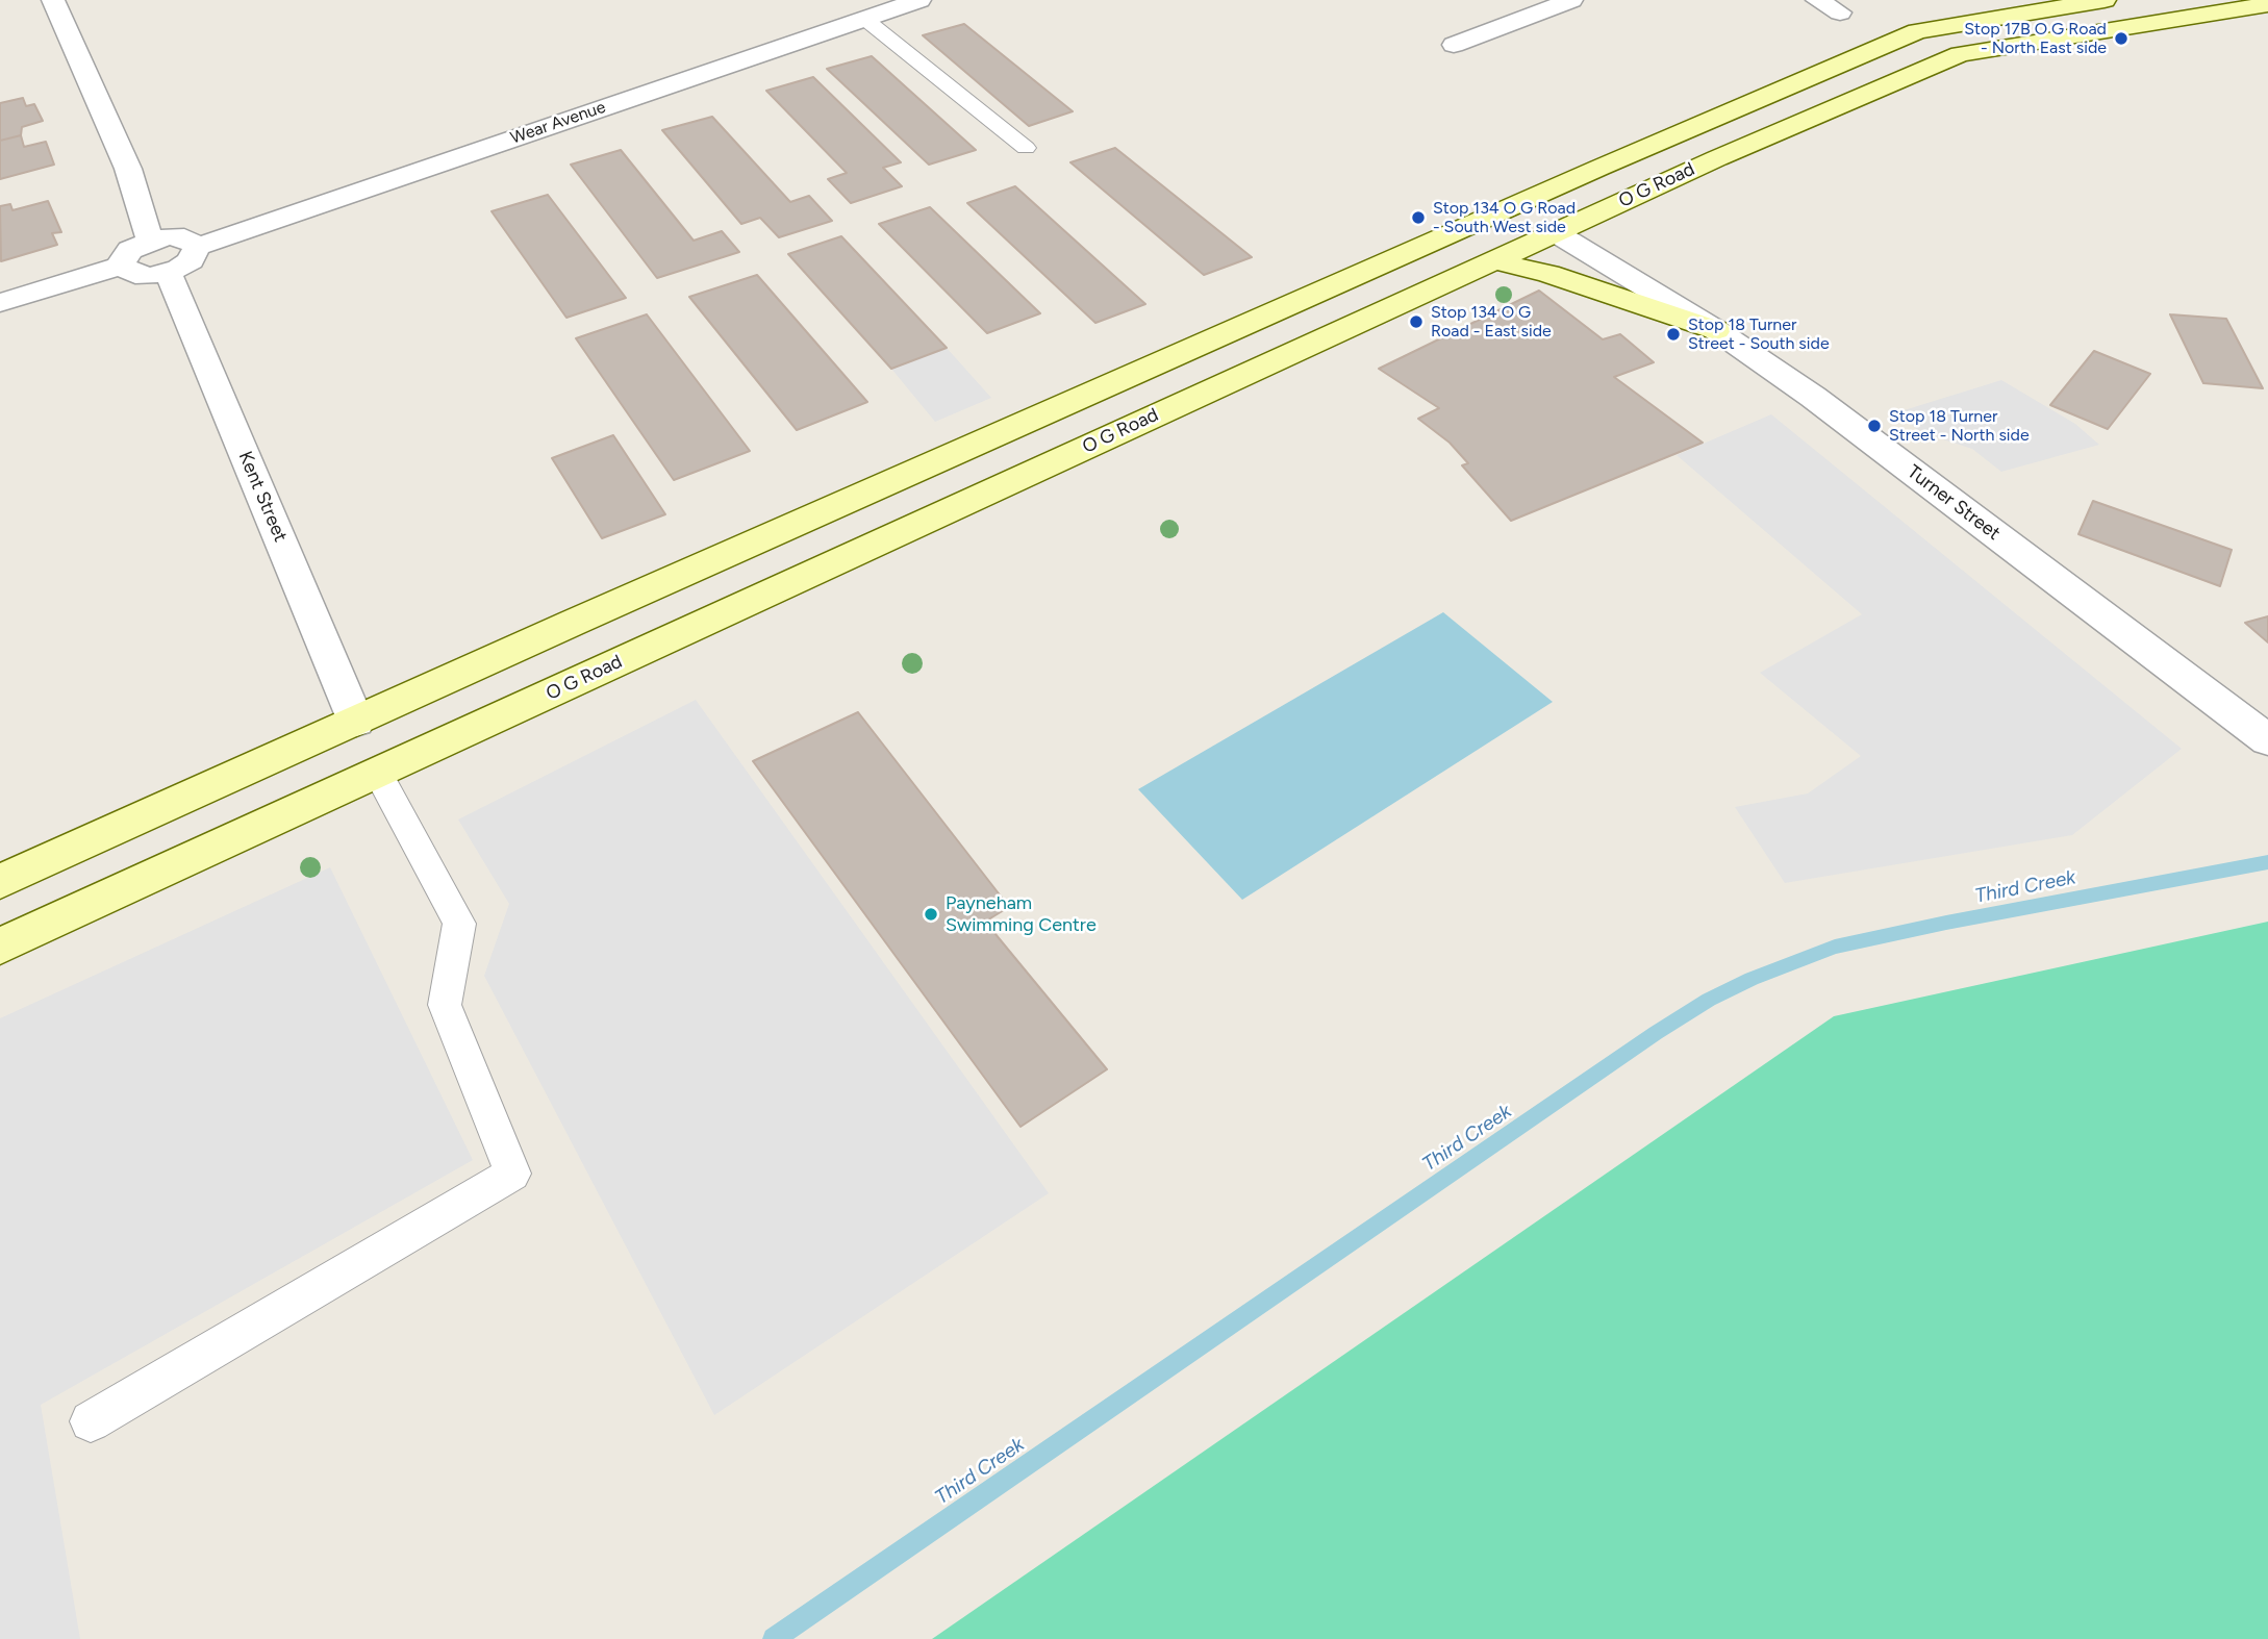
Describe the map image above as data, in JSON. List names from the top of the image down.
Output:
{
  "streets": {
    "main road": ["O G Road"],
    "street": ["Wear Avenue", "Kent Street", "Turner Street"]
  },
  "crossings": [
    ["O G Road", "Kent Street"],
    ["O G Road", "Turner Street"]
  ],
  "water": ["Third Creek"],
  "places": [
    "Stop 17B O G Road - North East side",
    "Stop 134 O G Road - South West side",
    "Stop 134 O G Road - East side",
    "Stop 18 Turner Street - South side",
    "Stop 18 Turner Street - North side",
    "Payneham Swimming Centre"
  ]
}
